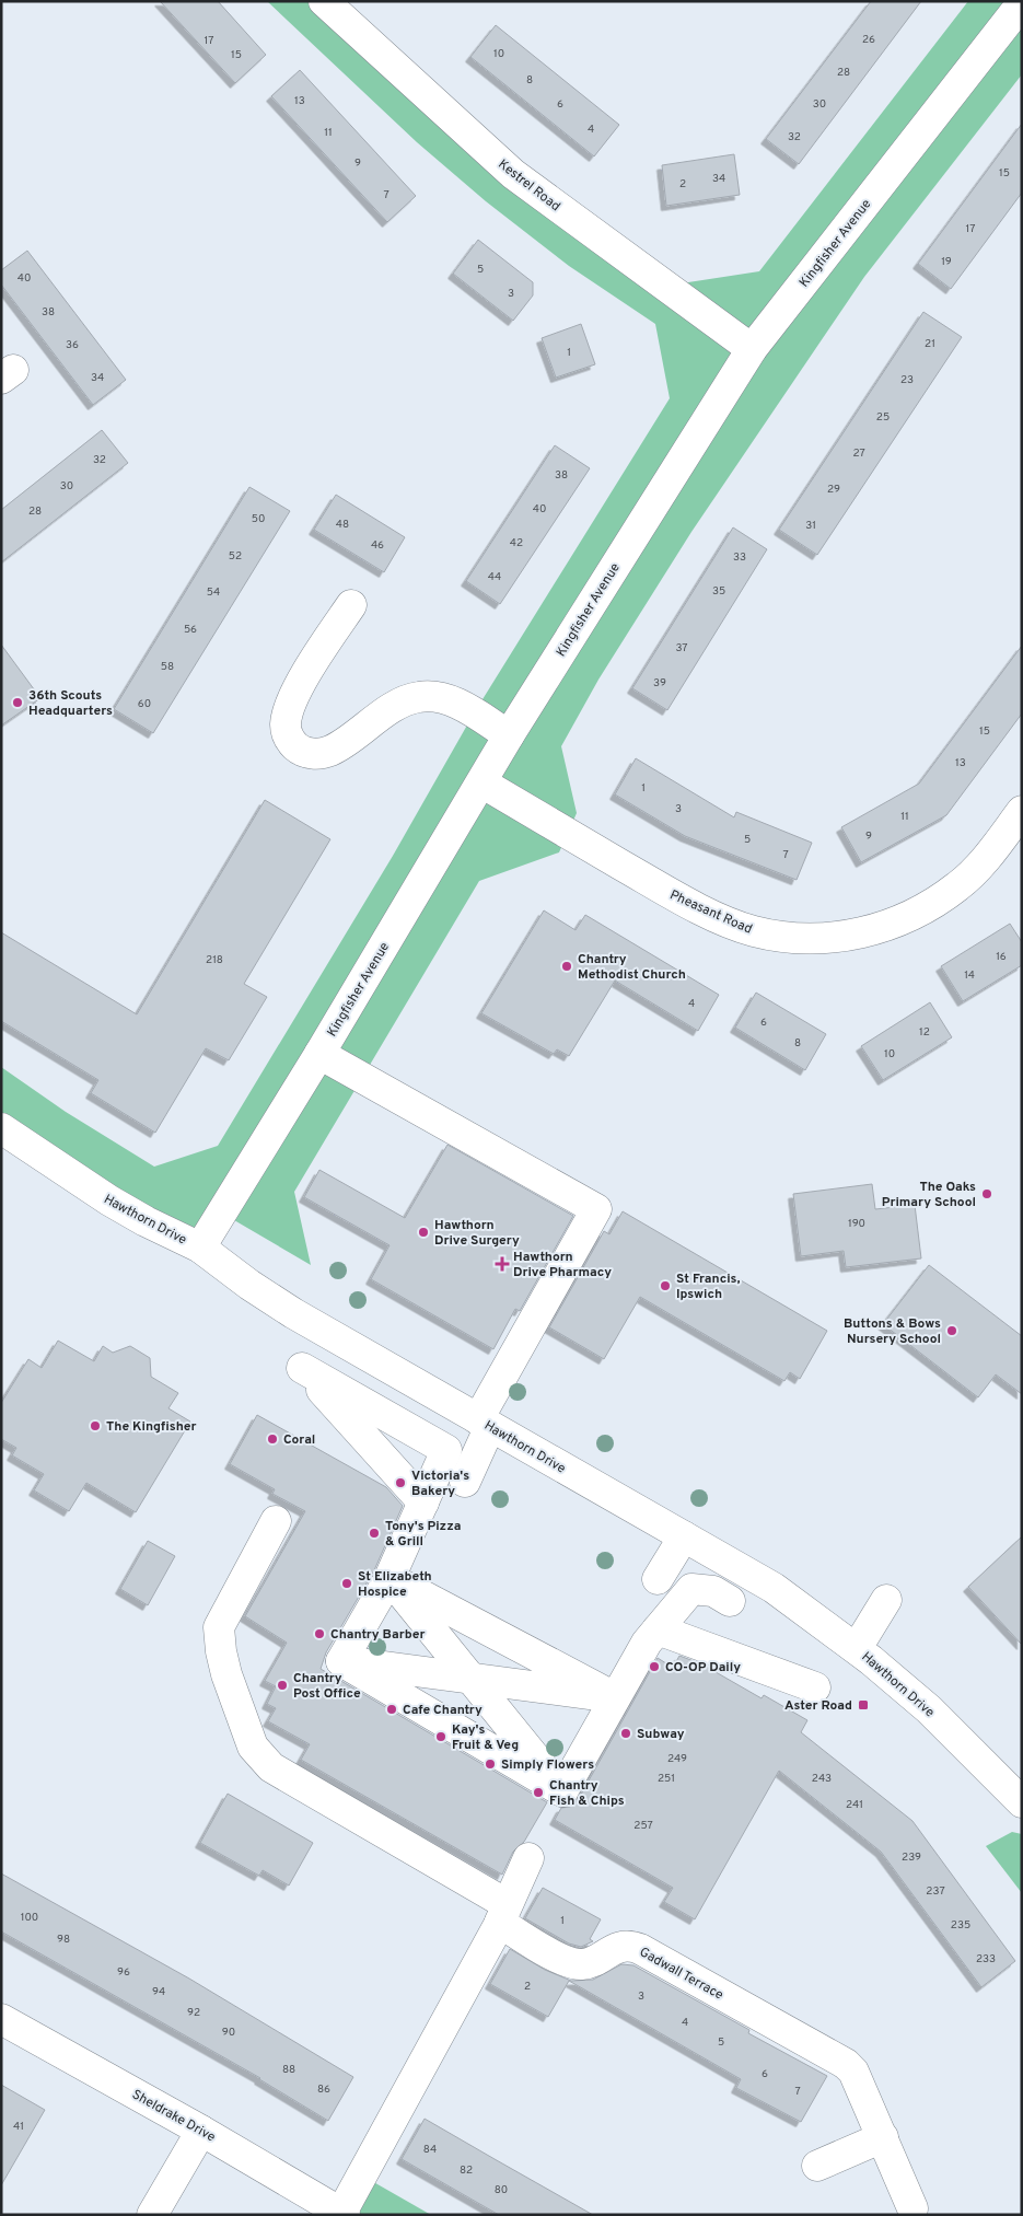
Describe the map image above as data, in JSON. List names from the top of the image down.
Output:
{
  "streets": {
    "street": [
      "Kestrel Road",
      "Kingfisher Avenue",
      "Pheasant Road",
      "Hawthorn Drive",
      "Gadwall Terrace",
      "Sheldrake Drive"
    ]
  },
  "crossings": [
    ["Kestrel Road", "Kingfisher Avenue"],
    ["Kingfisher Avenue", "Pheasant Road"],
    ["Kingfisher Avenue", "Hawthorn Drive"]
  ],
  "places": {
    "other": [
      "36th Scouts Headquarters",
      "Chantry Methodist Church",
      "The Oaks Primary School",
      "Hawthorn Drive Surgery",
      "St Francis, Ipswich",
      "Buttons & Bows Nursery School",
      "The Kingfisher",
      "Coral",
      "Victoria's Bakery",
      "Tony's Pizza & Grill",
      "St Elizabeth Hospice",
      "Chantry Barber",
      "CO-OP Daily",
      "Chantry Post Office",
      "Cafe Chantry",
      "Subway",
      "Kay's Fruit & Veg",
      "Simply Flowers",
      "Chantry Fish & Chips"
    ],
    "health": ["Hawthorn Drive Pharmacy"],
    "transit": ["Aster Road"]
  },
  "house_numbers": [
    "26",
    "17",
    "10",
    "15",
    "28",
    "8",
    "13",
    "6",
    "30",
    "4",
    "11",
    "32",
    "9",
    "15",
    "34",
    "2",
    "7",
    "17",
    "19",
    "5",
    "40",
    "3",
    "38",
    "21",
    "36",
    "1",
    "34",
    "23",
    "25",
    "27",
    "32",
    "38",
    "30",
    "29",
    "40",
    "28",
    "50",
    "48",
    "31",
    "42",
    "46",
    "52",
    "33",
    "44",
    "35",
    "54",
    "56",
    "37",
    "58",
    "39",
    "60",
    "15",
    "13",
    "1",
    "3",
    "11",
    "9",
    "5",
    "7",
    "16",
    "218",
    "14",
    "4",
    "6",
    "12",
    "8",
    "10",
    "190",
    "249",
    "251",
    "243",
    "241",
    "257",
    "239",
    "237",
    "100",
    "1",
    "235",
    "98",
    "233",
    "96",
    "2",
    "94",
    "3",
    "92",
    "4",
    "90",
    "5",
    "88",
    "6",
    "86",
    "7",
    "41",
    "84",
    "82",
    "80"
  ]
}
